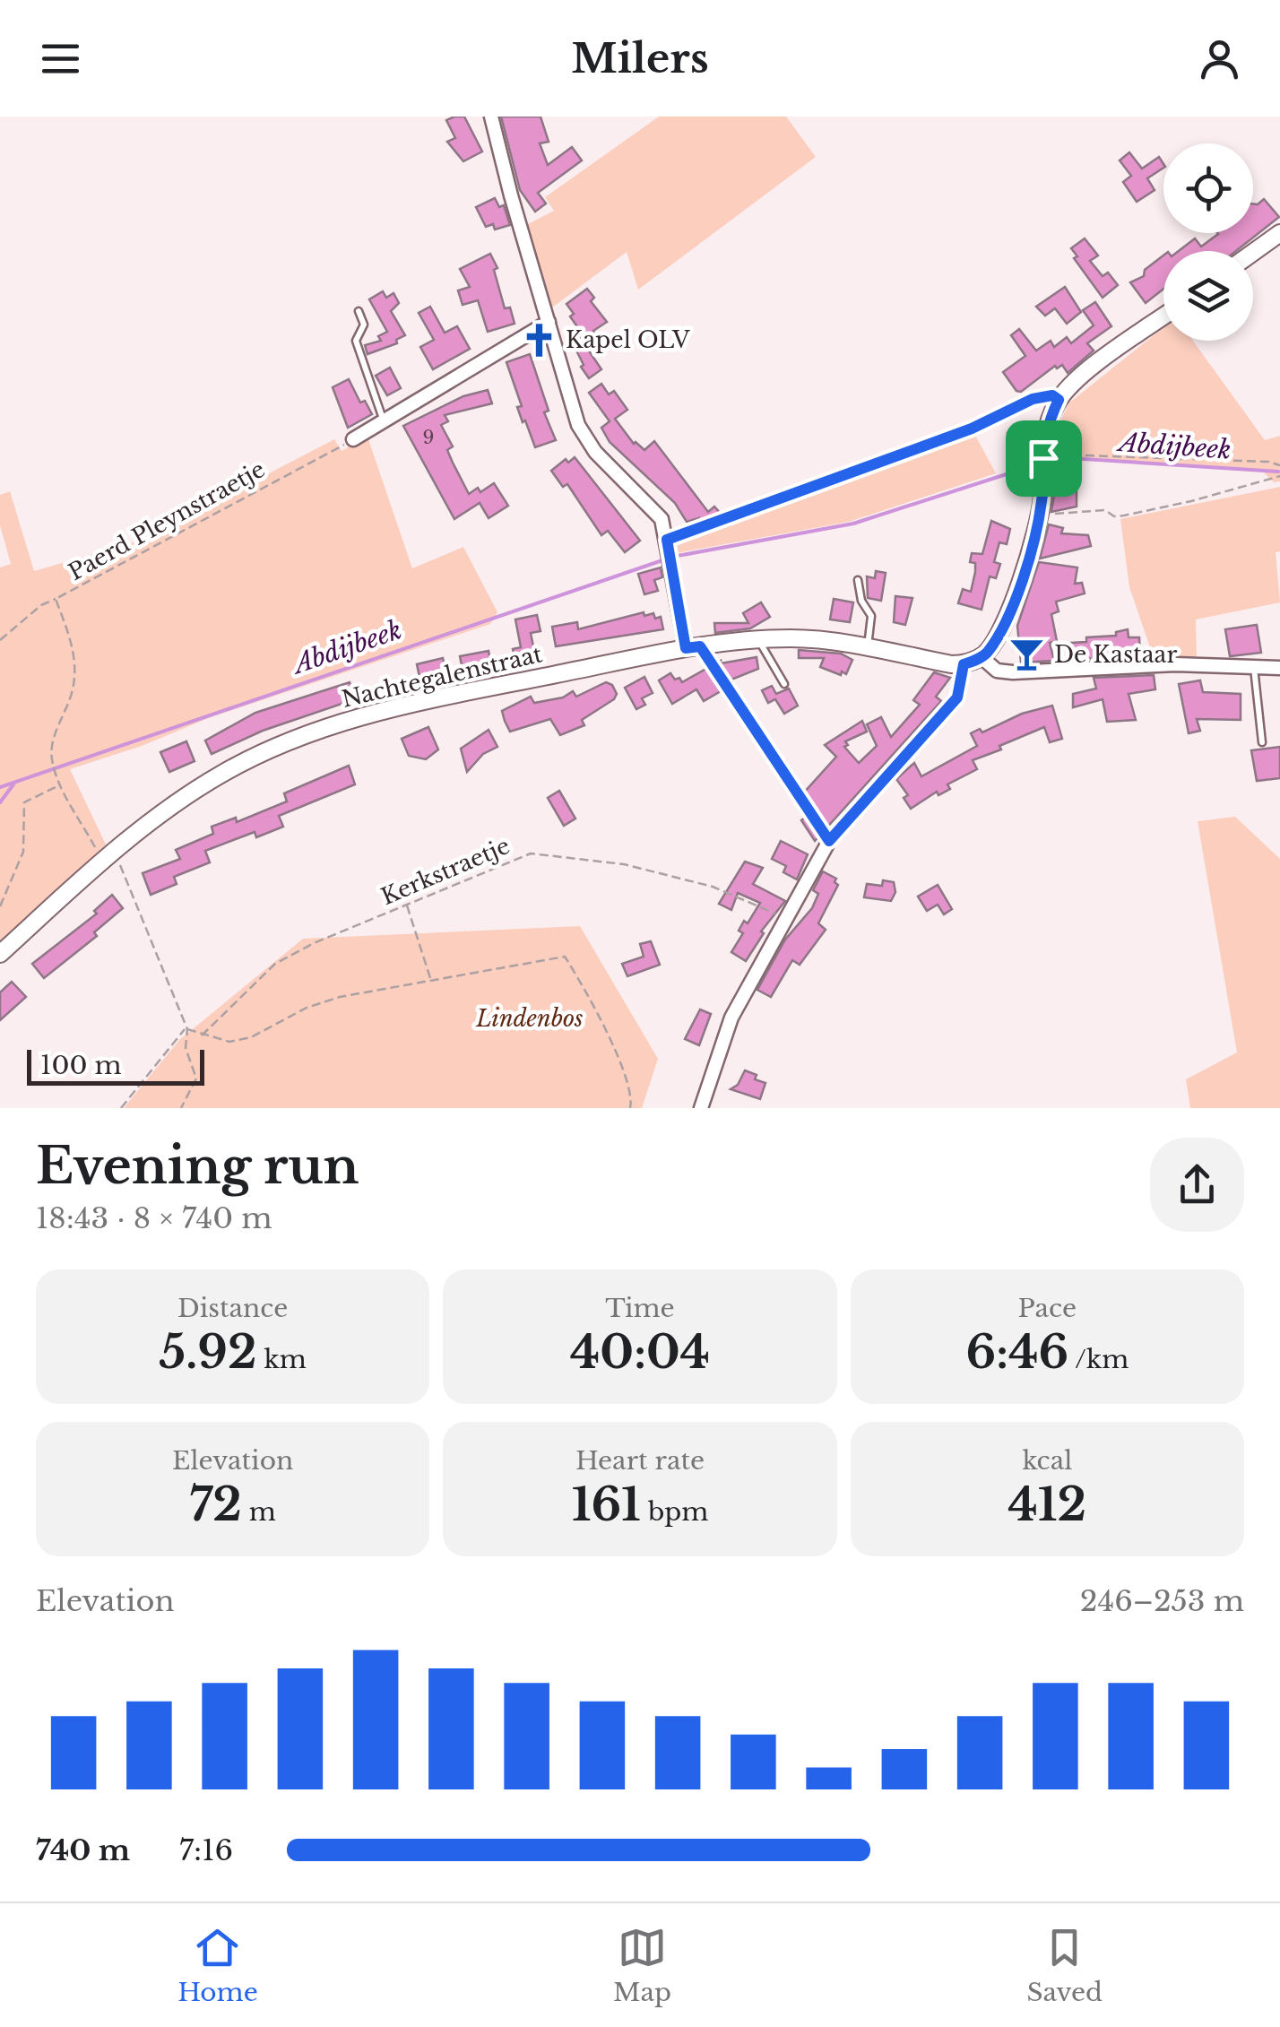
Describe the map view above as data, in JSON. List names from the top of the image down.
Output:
{
  "streets": {
    "street": ["Nachtegalenstraat"],
    "path": ["Paerd Pleynstraetje", "Kerkstraetje"]
  },
  "crossings": [
    ["Paerd Pleynstraetje", "Nachtegalenstraat"]
  ],
  "water": ["Abdijbeek"],
  "parks": ["Lindenbos"],
  "places": {
    "church": ["Kapel OLV"],
    "bar": ["De Kastaar"]
  },
  "house_numbers": ["9"],
  "scale_bar": "100 m",
  "page": {
    "header": "Milers",
    "scale": "100 m",
    "heading": ["Evening run", "18:43 · 8 × 740 m"],
    "stats": [
      ["Distance", "5.92 km"],
      ["Time", "40:04"],
      ["Pace", "6:46 /km"],
      ["Elevation", "72 m"],
      ["Heart rate", "161 bpm"],
      ["kcal", "412"]
    ],
    "chart": ["Elevation", "246–253 m"],
    "list": [
      {
        "name": "740 m",
        "note": "7:16"
      }
    ],
    "tabs": ["Home", "Map", "Saved"]
  }
}
